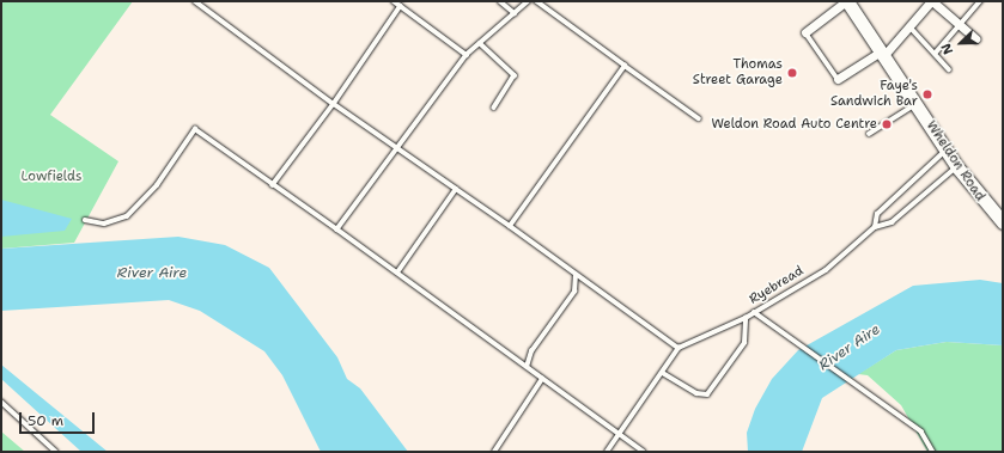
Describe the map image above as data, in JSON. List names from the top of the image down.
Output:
{
  "streets": {
    "street": ["Wheldon Road"],
    "lane": ["Ryebread"]
  },
  "crossings": [
    ["Wheldon Road", "Ryebread"]
  ],
  "water": ["River Aire"],
  "parks": ["Lowfields"],
  "places": ["Thomas Street Garage", "Faye's Sandwich Bar", "Weldon Road Auto Centre"],
  "scale_bar": "50 m",
  "north": "bottom left"
}
